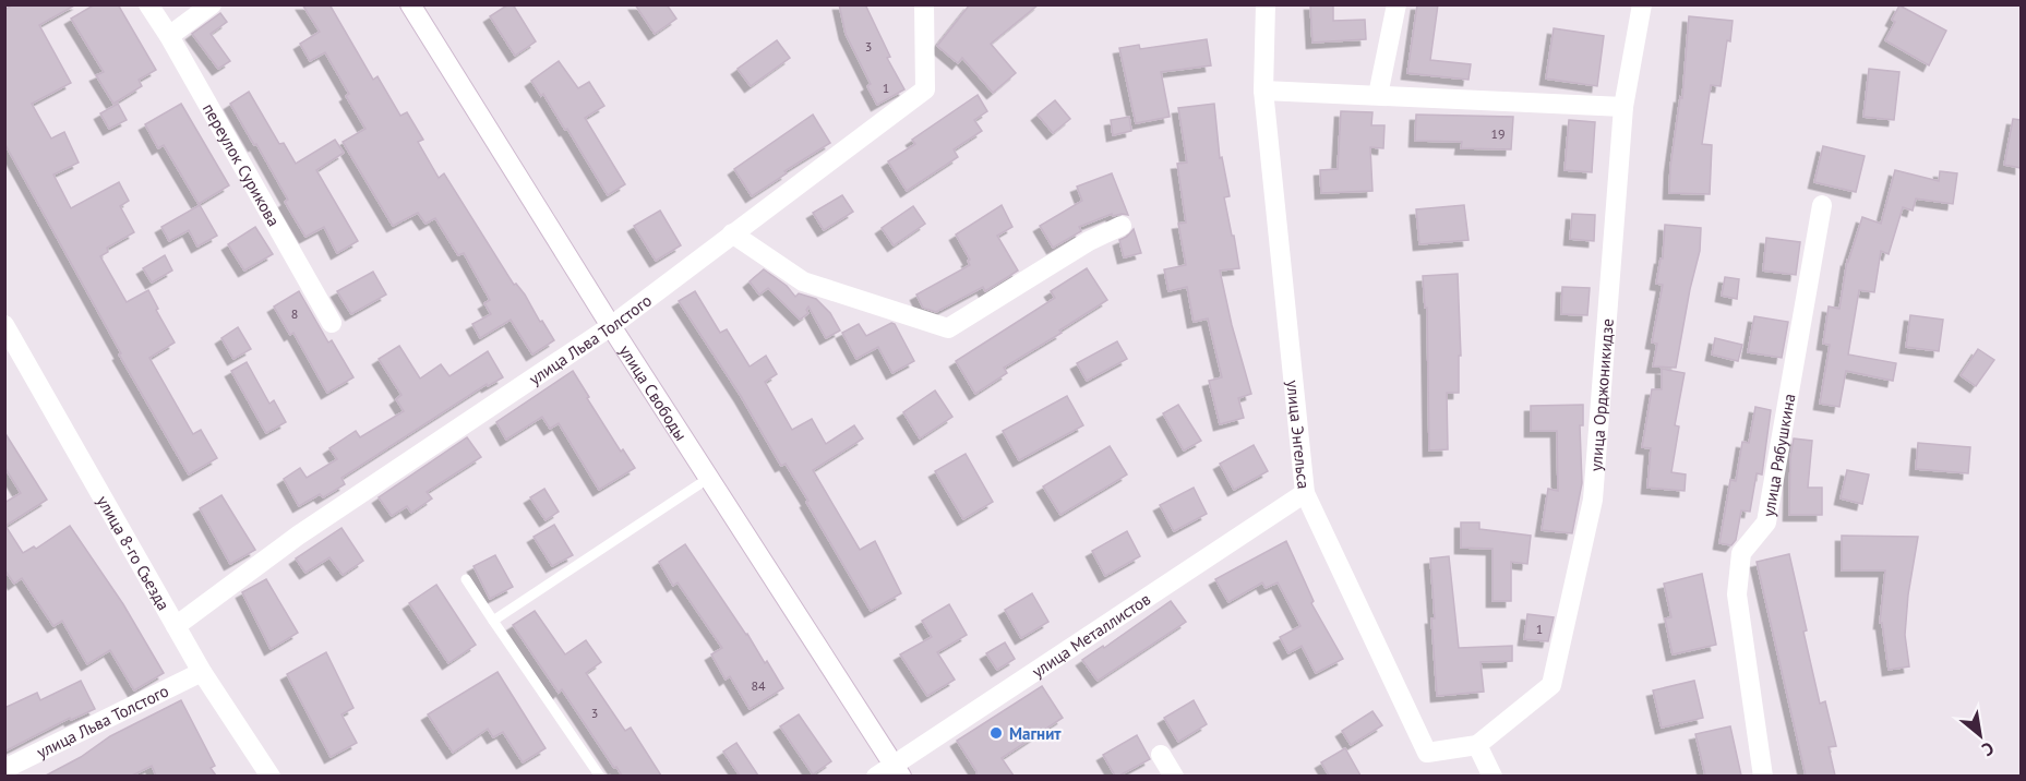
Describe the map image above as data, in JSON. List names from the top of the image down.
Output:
{
  "streets": {
    "street": [
      "переулок Сурикова",
      "улица Льва Толстого",
      "улица Свободы",
      "улица Орджоникидзе",
      "улица Энгельса",
      "улица Рябушкина",
      "улица 8-го Съезда",
      "улица Металлистов"
    ]
  },
  "crossings": [
    ["улица Льва Толстого", "улица Свободы"],
    ["улица Льва Толстого", "улица 8-го Съезда"],
    ["улица Свободы", "улица Металлистов"],
    ["улица Орджоникидзе", "улица Энгельса"],
    ["улица Энгельса", "улица Металлистов"]
  ],
  "places": ["Магнит"],
  "house_numbers": [
    "3",
    "1",
    "19",
    "8",
    "1",
    "84",
    "3"
  ],
  "north": "bottom right"
}
